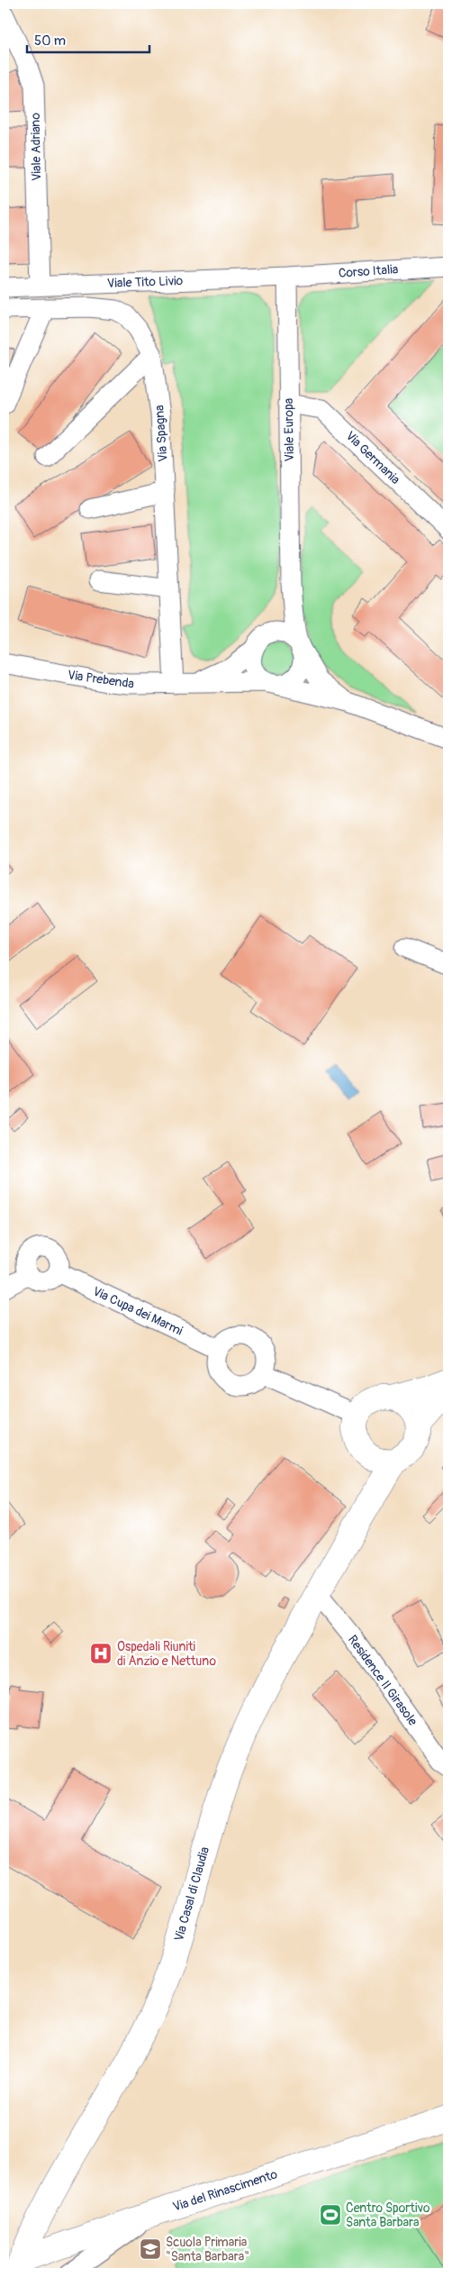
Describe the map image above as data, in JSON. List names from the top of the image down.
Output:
{
  "streets": {
    "street": [
      "Viale Adriano",
      "Corso Italia",
      "Viale Tito Livio",
      "Viale Europa",
      "Via Spagna",
      "Via Germania",
      "Via Prebenda",
      "Via Cupa dei Marmi",
      "Residence Il Girasole",
      "Via Casal di Claudia",
      "Via del Rinascimento"
    ]
  },
  "crossings": [
    ["Viale Adriano", "Viale Tito Livio"],
    ["Corso Italia", "Viale Tito Livio"],
    ["Corso Italia", "Viale Europa"],
    ["Viale Tito Livio", "Viale Europa"],
    ["Viale Europa", "Via Germania"],
    ["Viale Europa", "Via Prebenda"],
    ["Via Spagna", "Via Prebenda"],
    ["Residence Il Girasole", "Via Casal di Claudia"],
    ["Via Casal di Claudia", "Via del Rinascimento"]
  ],
  "places": {
    "hospital": ["Ospedali Riuniti di Anzio e Nettuno"],
    "sports": ["Centro Sportivo Santa Barbara"],
    "school or university": ["Scuola Primaria \"Santa Barbara\""]
  },
  "scale_bar": "50 m"
}
